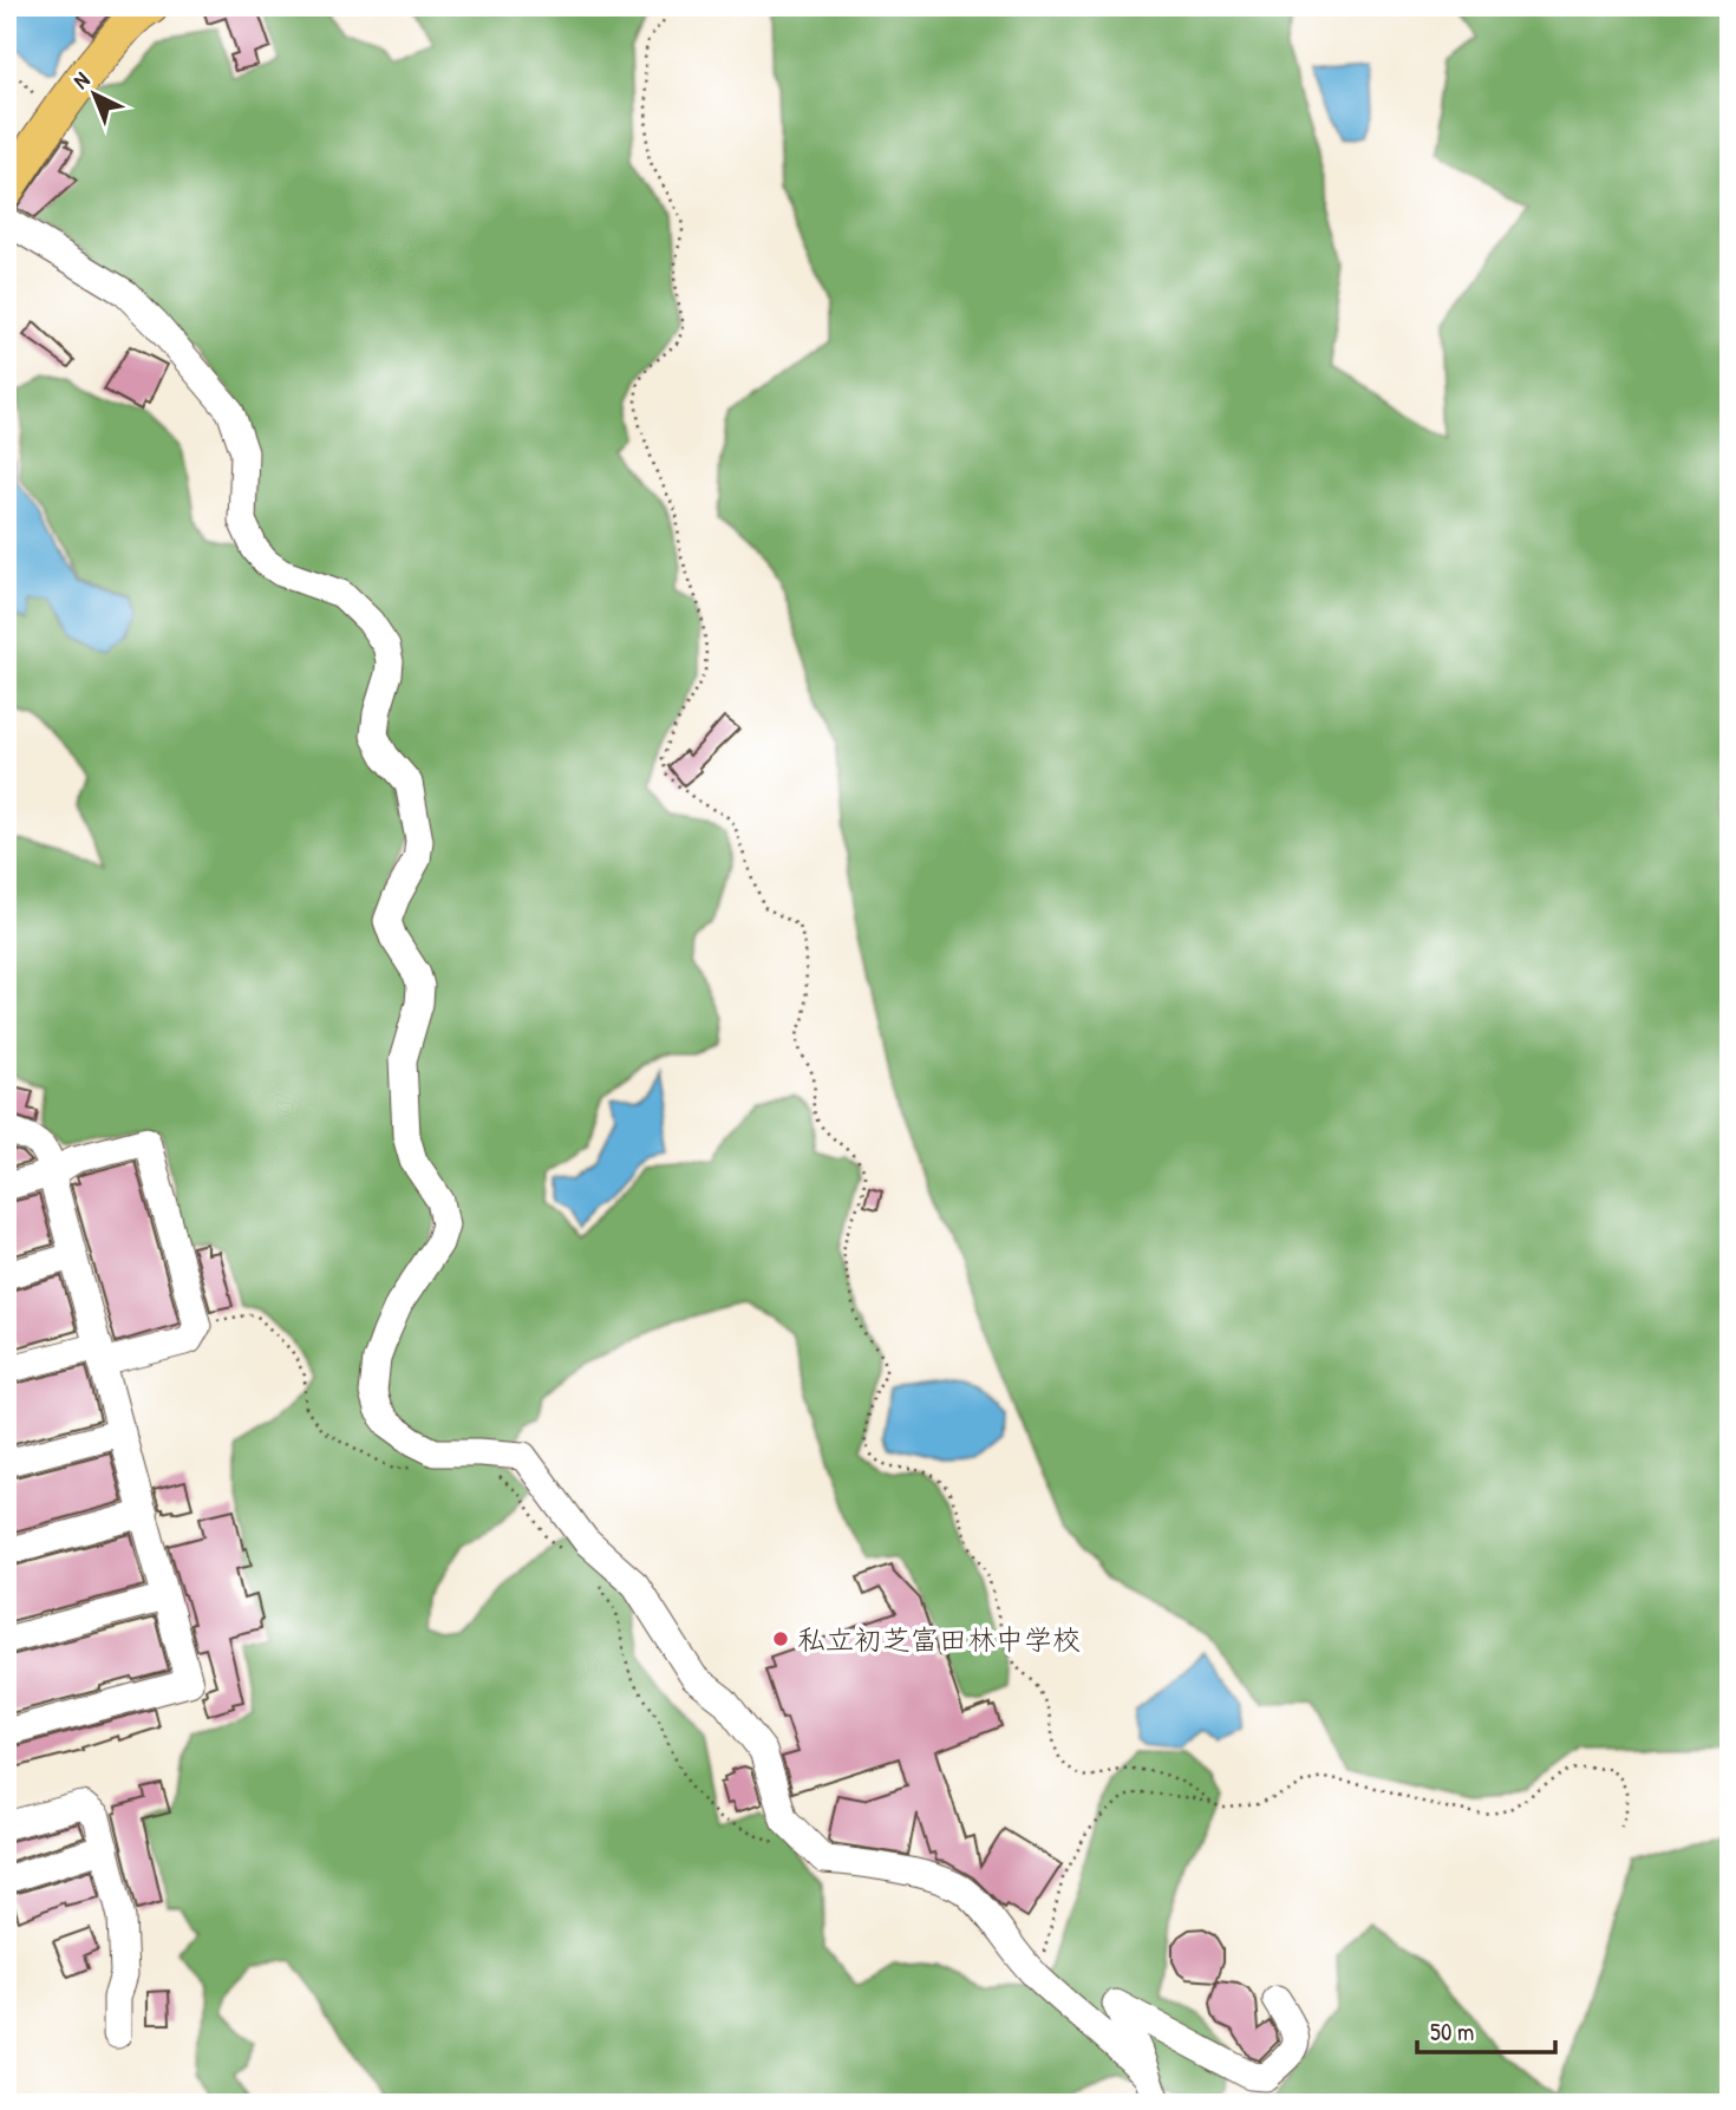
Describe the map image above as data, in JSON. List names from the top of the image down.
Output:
{
  "places": ["私立初芝富田林中学校"],
  "scale_bar": "50 m",
  "north": "top left"
}
